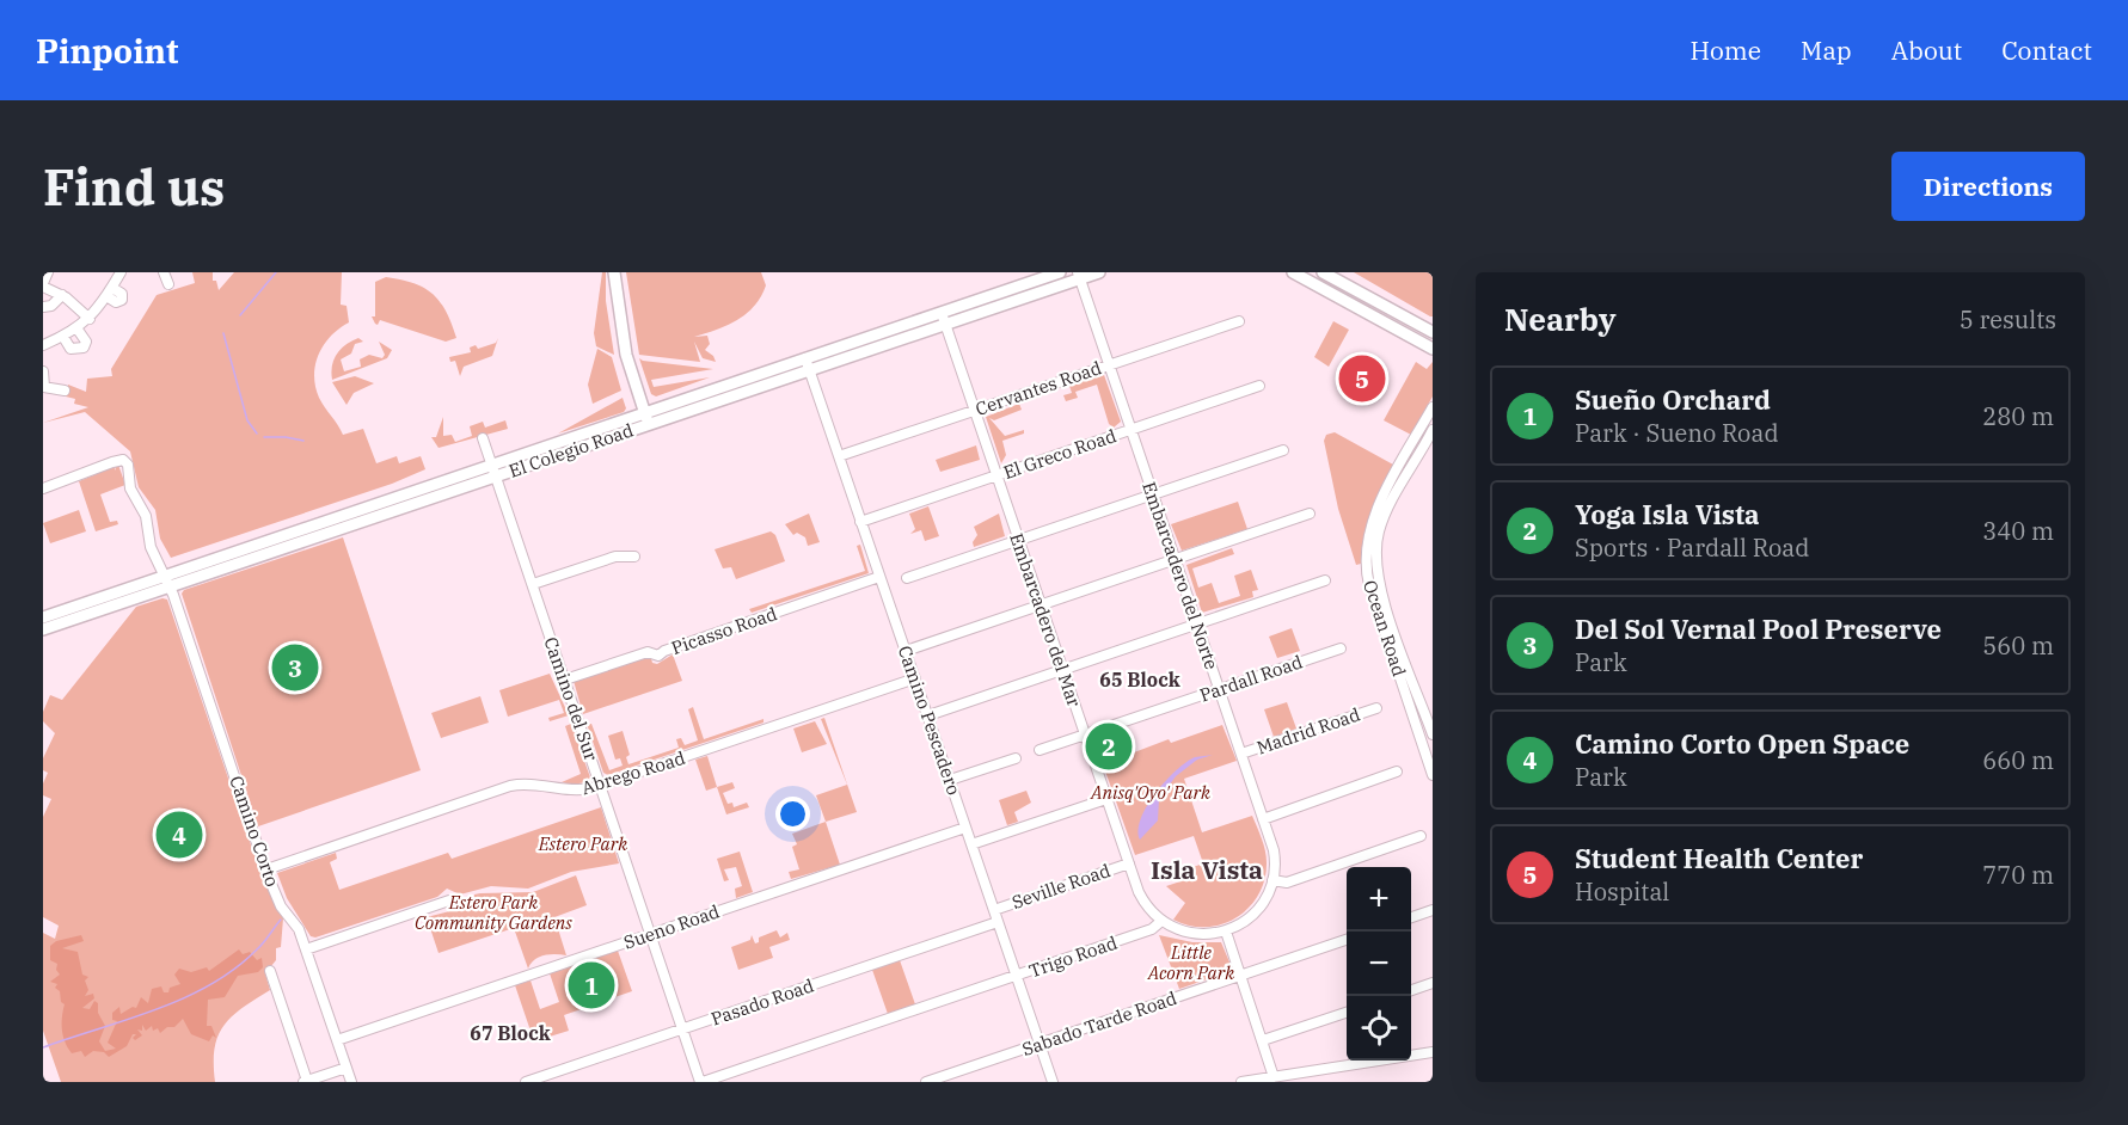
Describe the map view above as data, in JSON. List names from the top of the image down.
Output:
{
  "streets": {
    "main road": ["El Colegio Road"],
    "street": [
      "Cervantes Road",
      "El Greco Road",
      "Embarcadero del Norte",
      "Embarcadero del Mar",
      "Ocean Road",
      "Picasso Road",
      "Pardall Road",
      "Camino del Sur",
      "Camino Pescadero",
      "Madrid Road",
      "Abrego Road",
      "Camino Corto",
      "Seville Road",
      "Sueno Road",
      "Trigo Road",
      "Pasado Road",
      "Sabado Tarde Road"
    ]
  },
  "crossings": [
    ["Cervantes Road", "Embarcadero del Norte"],
    ["Cervantes Road", "Embarcadero del Mar"],
    ["Cervantes Road", "Camino Pescadero"],
    ["El Colegio Road", "Embarcadero del Norte"],
    ["El Colegio Road", "Embarcadero del Mar"],
    ["El Colegio Road", "Camino del Sur"],
    ["El Colegio Road", "Camino Pescadero"],
    ["El Colegio Road", "Camino Corto"],
    ["El Greco Road", "Embarcadero del Norte"],
    ["El Greco Road", "Embarcadero del Mar"],
    ["El Greco Road", "Camino Pescadero"],
    ["Embarcadero del Norte", "Pardall Road"],
    ["Embarcadero del Norte", "Madrid Road"],
    ["Embarcadero del Mar", "Pardall Road"],
    ["Embarcadero del Mar", "Seville Road"],
    ["Embarcadero del Mar", "Trigo Road"],
    ["Picasso Road", "Camino Pescadero"],
    ["Camino del Sur", "Abrego Road"],
    ["Camino del Sur", "Sueno Road"],
    ["Camino del Sur", "Trigo Road"],
    ["Camino del Sur", "Pasado Road"],
    ["Camino Pescadero", "Abrego Road"],
    ["Camino Pescadero", "Seville Road"],
    ["Camino Pescadero", "Sueno Road"],
    ["Camino Pescadero", "Trigo Road"],
    ["Camino Pescadero", "Pasado Road"],
    ["Camino Pescadero", "Sabado Tarde Road"],
    ["Abrego Road", "Camino Corto"],
    ["Camino Corto", "Sueno Road"]
  ],
  "districts": ["65 Block", "Isla Vista", "67 Block"],
  "parks": [
    "Anisq'Oyo' Park",
    "Estero Park",
    "Estero Park Community Gardens",
    "Little Acorn Park"
  ],
  "page": {
    "header": "Pinpoint",
    "nav": [
      "Home",
      "Map",
      "About",
      "Contact"
    ],
    "buttons": "Directions",
    "title": "Find us",
    "heading": ["Nearby", "5 results"],
    "pins": [
      "5",
      "3",
      "2",
      "4",
      "1"
    ],
    "list": [
      {
        "mark": "1",
        "name": "Sueño Orchard",
        "note": "Park · Sueno Road",
        "value": "280 m"
      },
      {
        "mark": "2",
        "name": "Yoga Isla Vista",
        "note": "Sports · Pardall Road",
        "value": "340 m"
      },
      {
        "mark": "3",
        "name": "Del Sol Vernal Pool Preserve",
        "note": "Park",
        "value": "560 m"
      },
      {
        "mark": "4",
        "name": "Camino Corto Open Space",
        "note": "Park",
        "value": "660 m"
      },
      {
        "mark": "5",
        "name": "Student Health Center",
        "note": "Hospital",
        "value": "770 m"
      }
    ],
    "map_buttons": ["+", "−"]
  }
}
